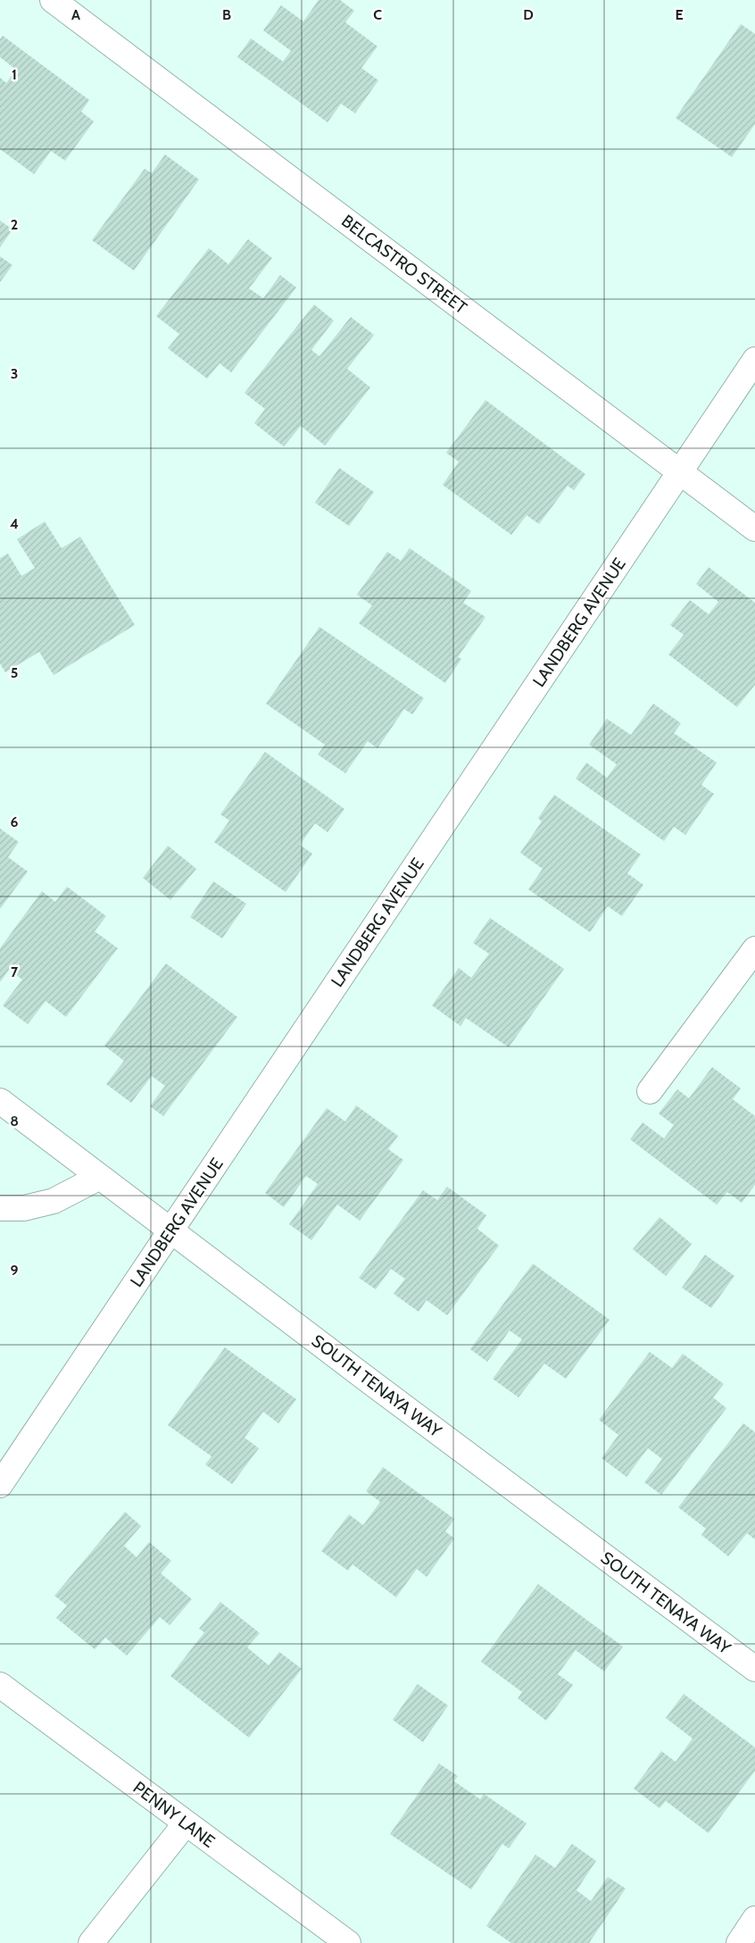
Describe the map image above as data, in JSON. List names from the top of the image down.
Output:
{
  "streets": {
    "street": [
      "BELCASTRO STREET",
      "LANDBERG AVENUE",
      "SOUTH TENAYA WAY",
      "PENNY LANE"
    ]
  },
  "crossings": [
    ["BELCASTRO STREET", "LANDBERG AVENUE"],
    ["LANDBERG AVENUE", "SOUTH TENAYA WAY"]
  ],
  "grid": {
    "columns": [
      "A",
      "B",
      "C",
      "D",
      "E"
    ],
    "rows": [
      "1",
      "2",
      "3",
      "4",
      "5",
      "6",
      "7",
      "8",
      "9"
    ]
  }
}
